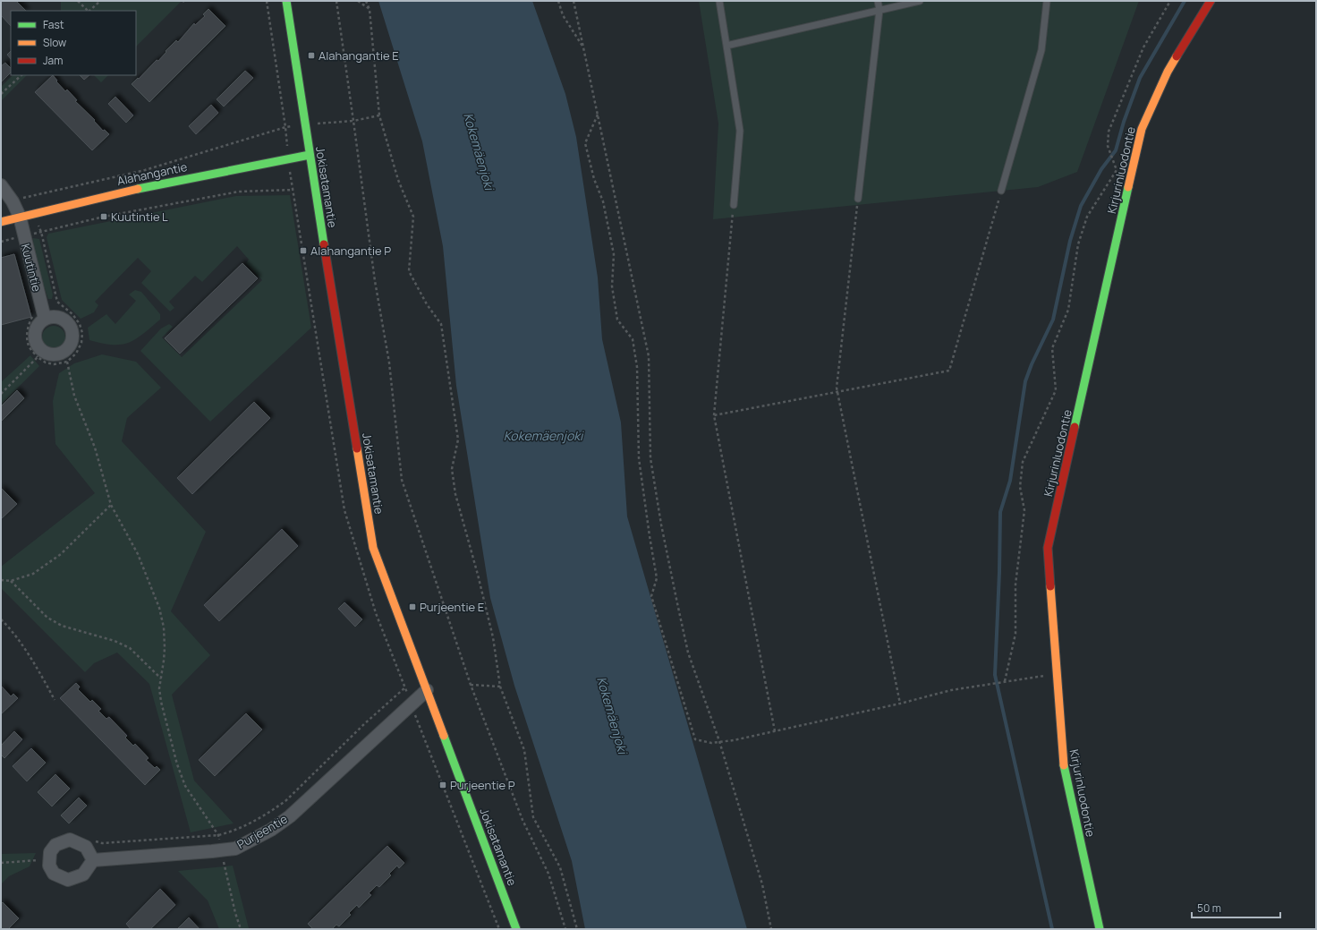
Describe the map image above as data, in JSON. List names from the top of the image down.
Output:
{
  "streets": {
    "street": [
      "Kirjurinluodontie",
      "Alahangantie",
      "Jokisatamantie",
      "Kuutintie",
      "Purjeentie"
    ]
  },
  "crossings": [
    ["Alahangantie", "Jokisatamantie"],
    ["Alahangantie", "Kuutintie"],
    ["Jokisatamantie", "Purjeentie"]
  ],
  "water": ["Kokemäenjoki"],
  "places": {
    "transit": [
      "Alahangantie E",
      "Kuutintie L",
      "Alahangantie P",
      "Purjeentie E",
      "Purjeentie P"
    ]
  },
  "legend": ["Fast", "Slow", "Jam"],
  "scale_bar": "50 m"
}
